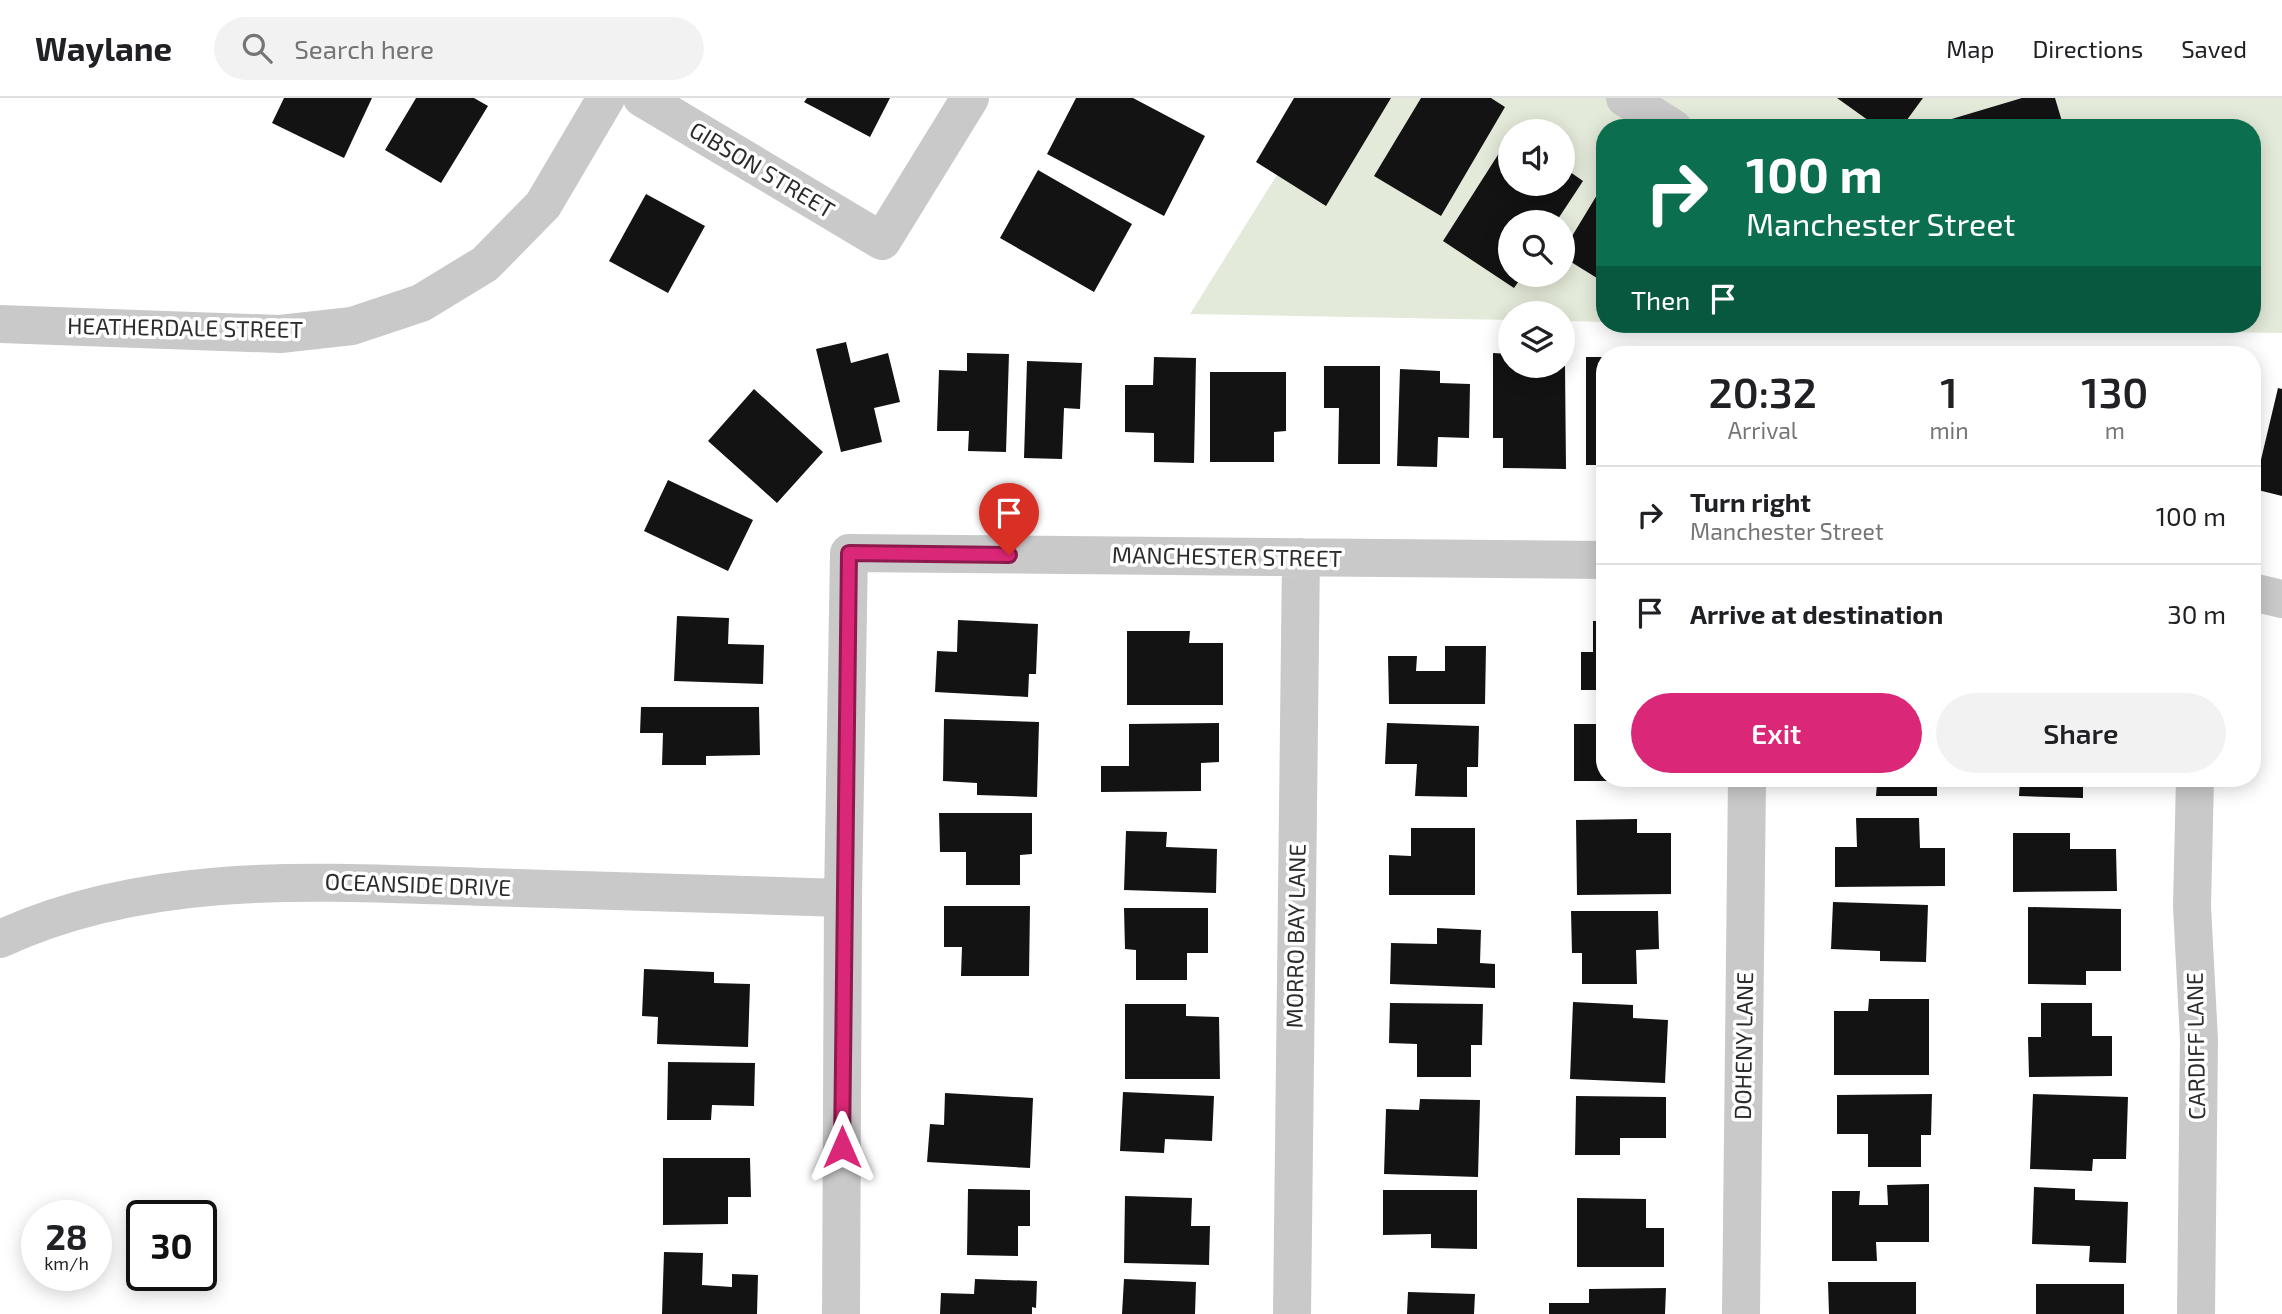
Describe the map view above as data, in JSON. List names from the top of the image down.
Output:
{
  "streets": {
    "street": [
      "GIBSON STREET",
      "HEATHERDALE STREET",
      "MANCHESTER STREET",
      "OCEANSIDE DRIVE",
      "MORRO BAY LANE",
      "DOHENY LANE",
      "CARDIFF LANE"
    ]
  },
  "crossings": [
    ["MANCHESTER STREET", "OCEANSIDE DRIVE"],
    ["MANCHESTER STREET", "MORRO BAY LANE"]
  ],
  "page": {
    "header": "Waylane",
    "search": "Search here",
    "nav": ["Map", "Directions", "Saved"],
    "turn": ["100 m", "Manchester Street"],
    "then": "Then",
    "eta": [
      "20:32",
      "Arrival",
      "1",
      "min",
      "130",
      "m"
    ],
    "list": [
      {
        "name": "Turn right",
        "note": "Manchester Street",
        "value": "100 m"
      },
      {
        "name": "Arrive at destination",
        "value": "30 m"
      }
    ],
    "buttons": ["Exit", "Share"],
    "speed": "28 km/h",
    "limit": "30"
  }
}
